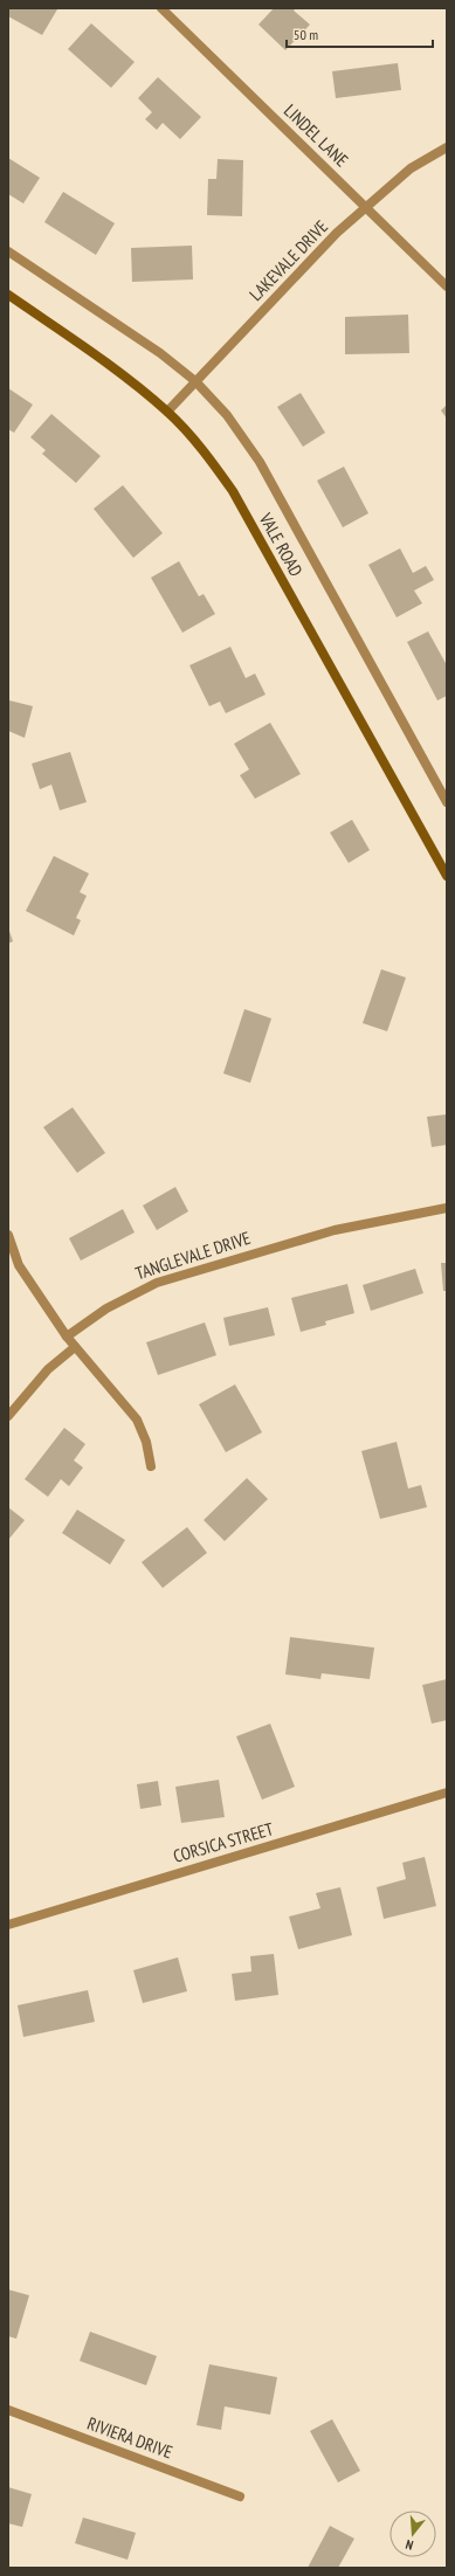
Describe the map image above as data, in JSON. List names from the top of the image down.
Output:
{
  "streets": {
    "main road": ["VALE ROAD"],
    "street": [
      "LINDEL LANE",
      "LAKEVALE DRIVE",
      "TANGLEVALE DRIVE",
      "CORSICA STREET",
      "RIVIERA DRIVE"
    ]
  },
  "crossings": [
    ["LINDEL LANE", "LAKEVALE DRIVE"],
    ["LAKEVALE DRIVE", "VALE ROAD"]
  ],
  "scale_bar": "50 m",
  "north": "bottom"
}
